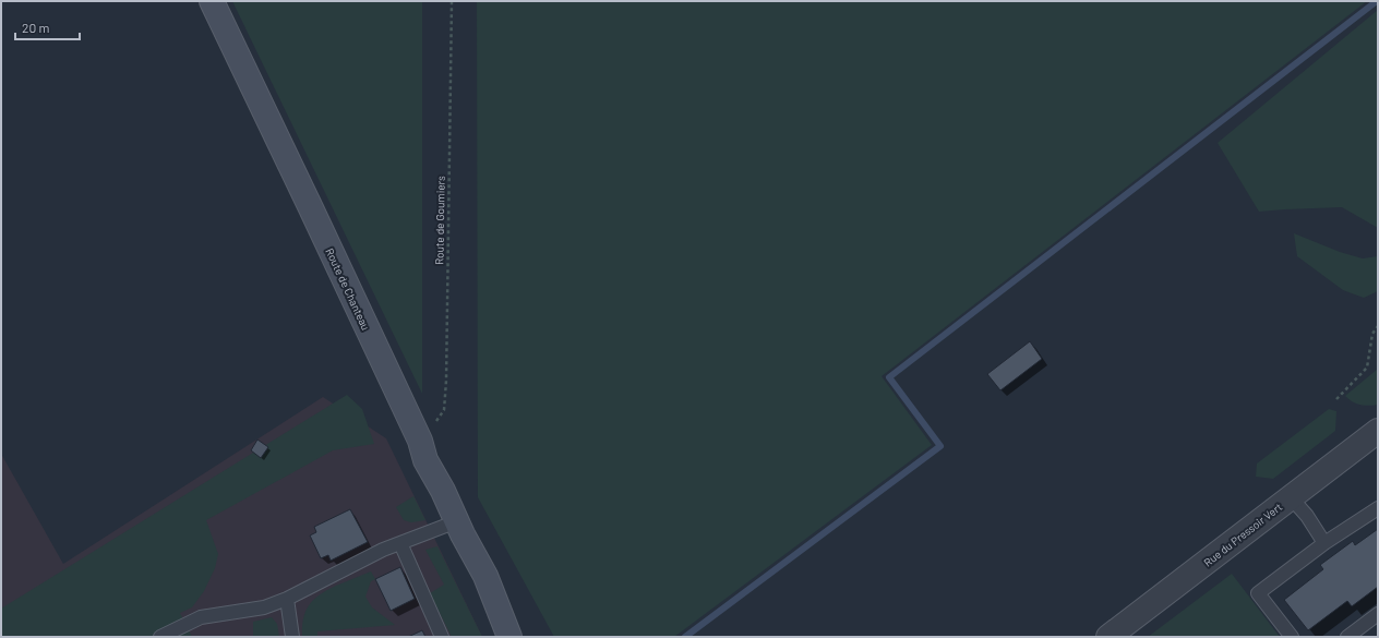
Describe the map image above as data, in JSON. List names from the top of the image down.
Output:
{
  "streets": {
    "main road": ["Route de Chanteau"],
    "street": ["Rue du Pressoir Vert"],
    "path": ["Route de Goumiers"]
  },
  "scale_bar": "20 m"
}
